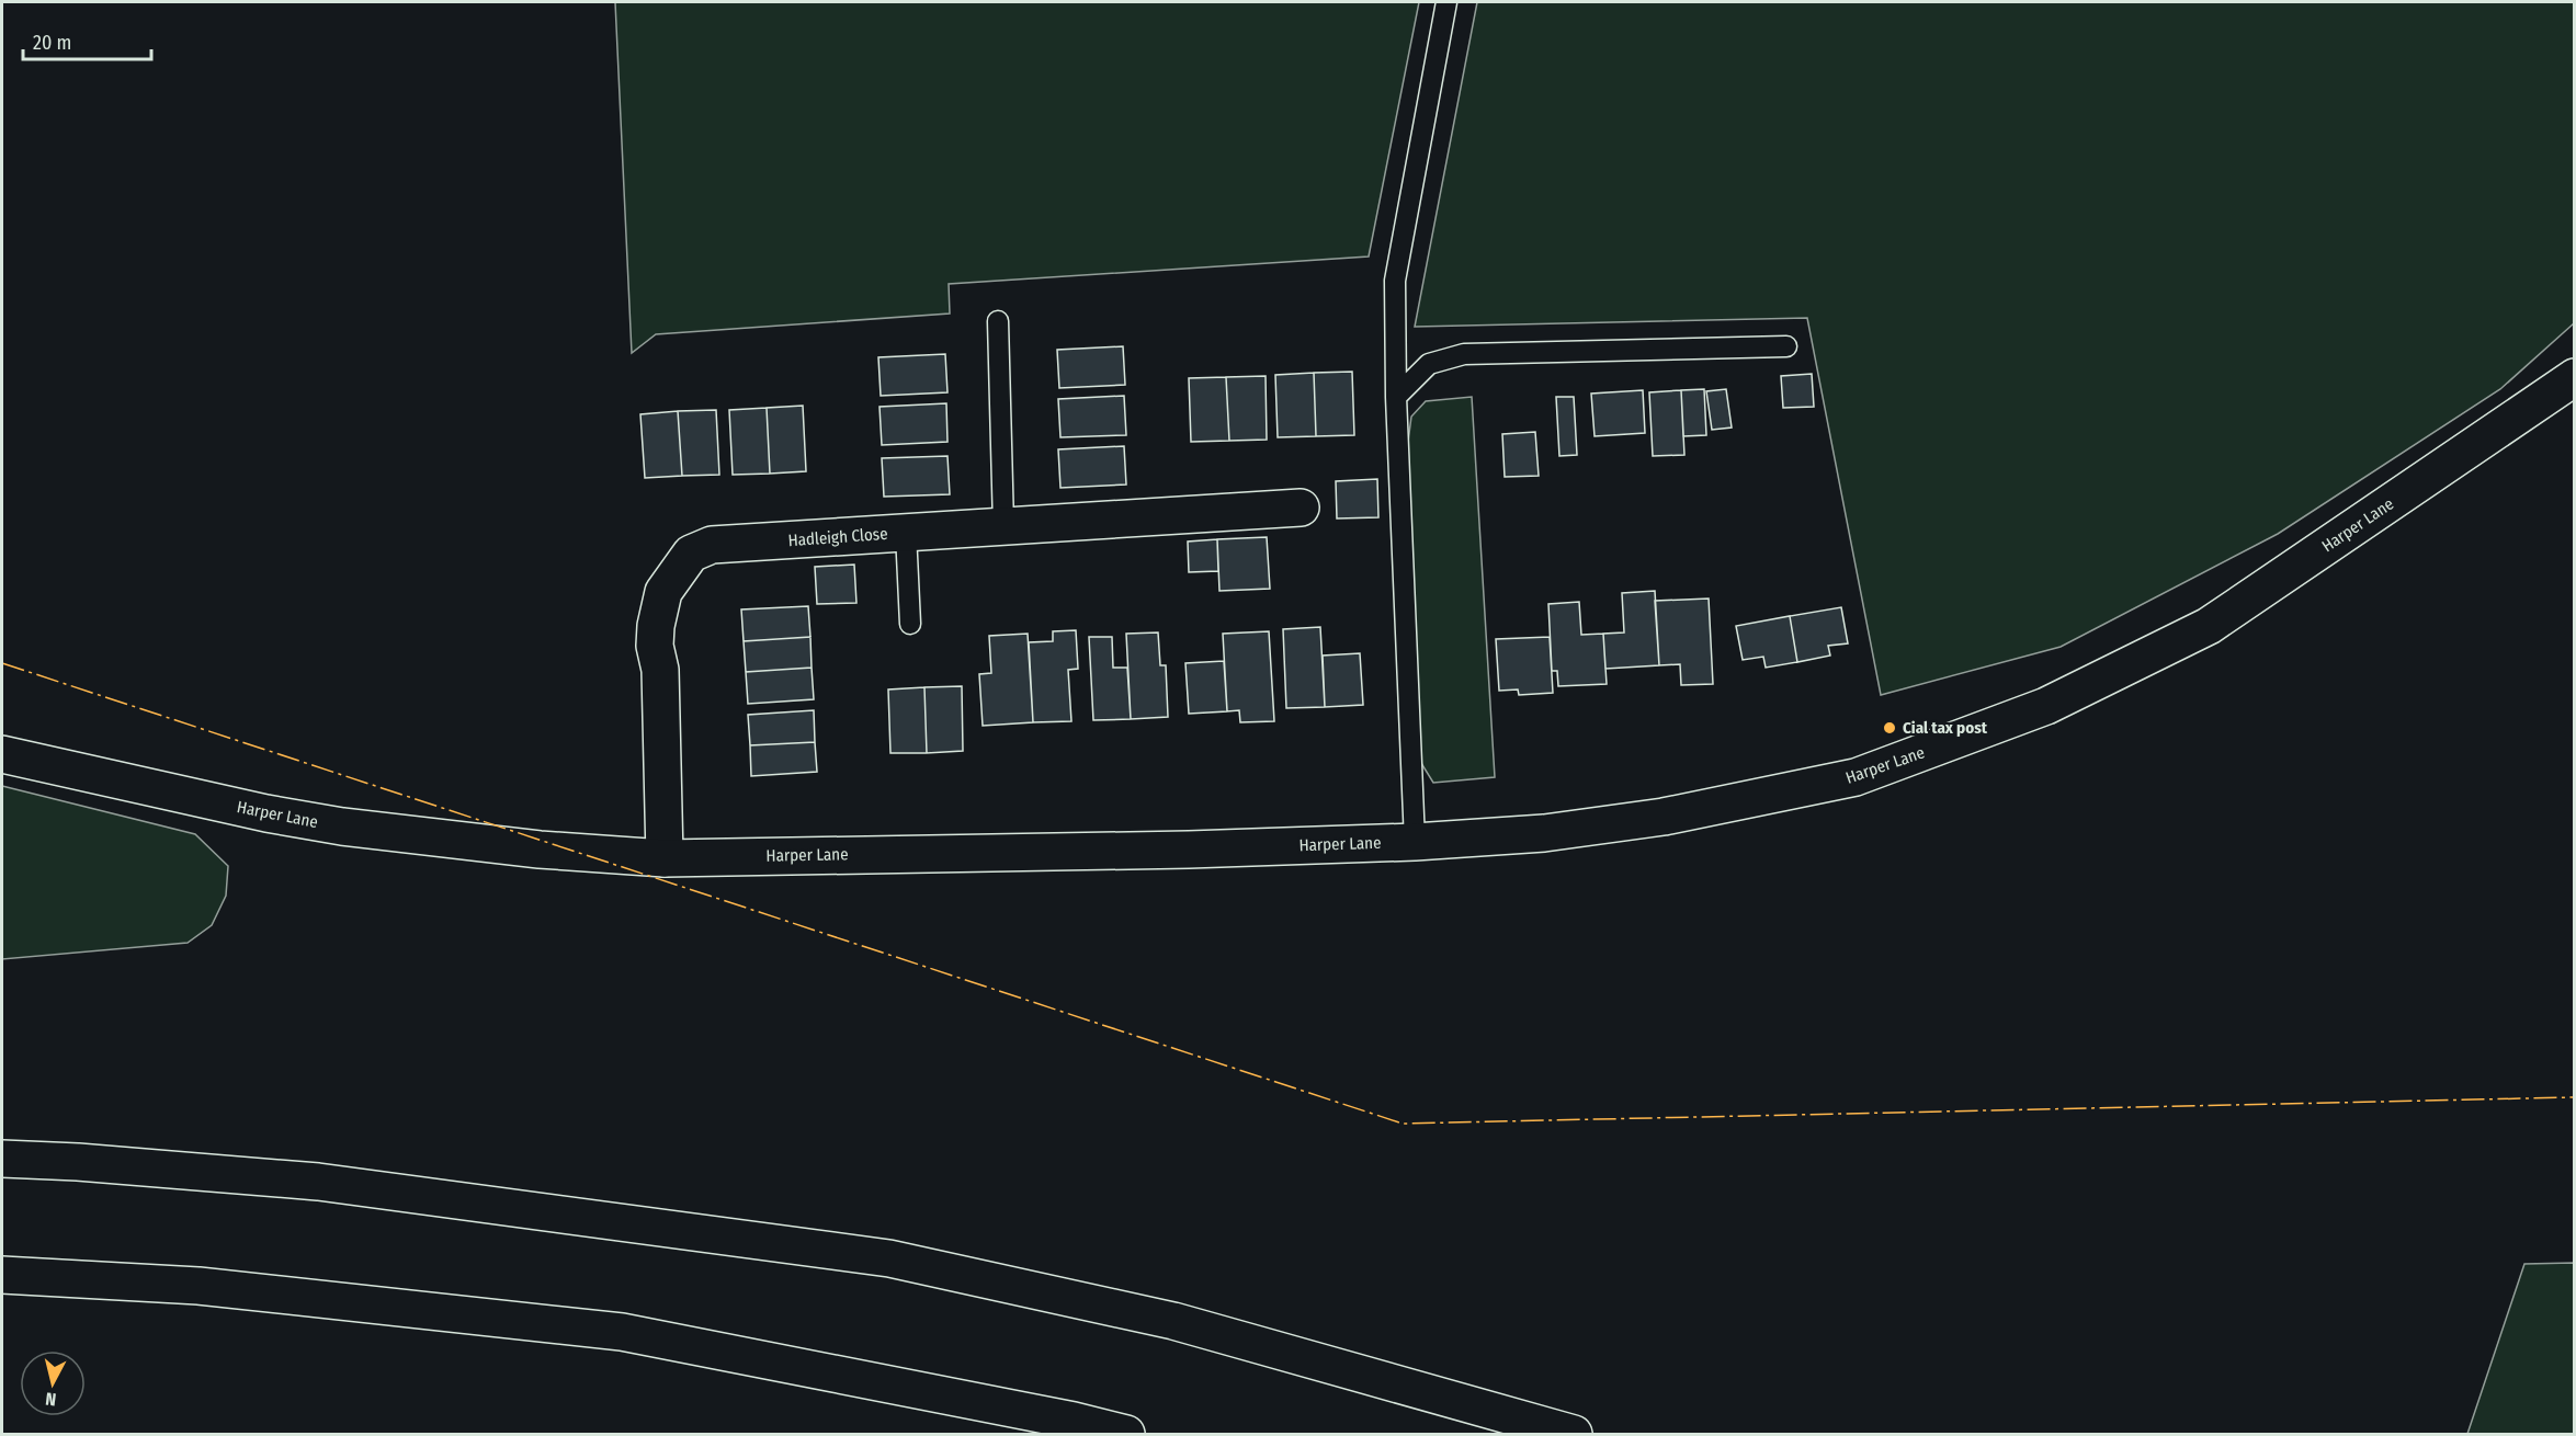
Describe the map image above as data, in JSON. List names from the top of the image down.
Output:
{
  "streets": {
    "main road": ["Harper Lane", "Hadleigh Close"]
  },
  "crossings": [
    ["Harper Lane", "Hadleigh Close"]
  ],
  "places": ["Cial tax post"],
  "scale_bar": "20 m",
  "north": "bottom"
}
